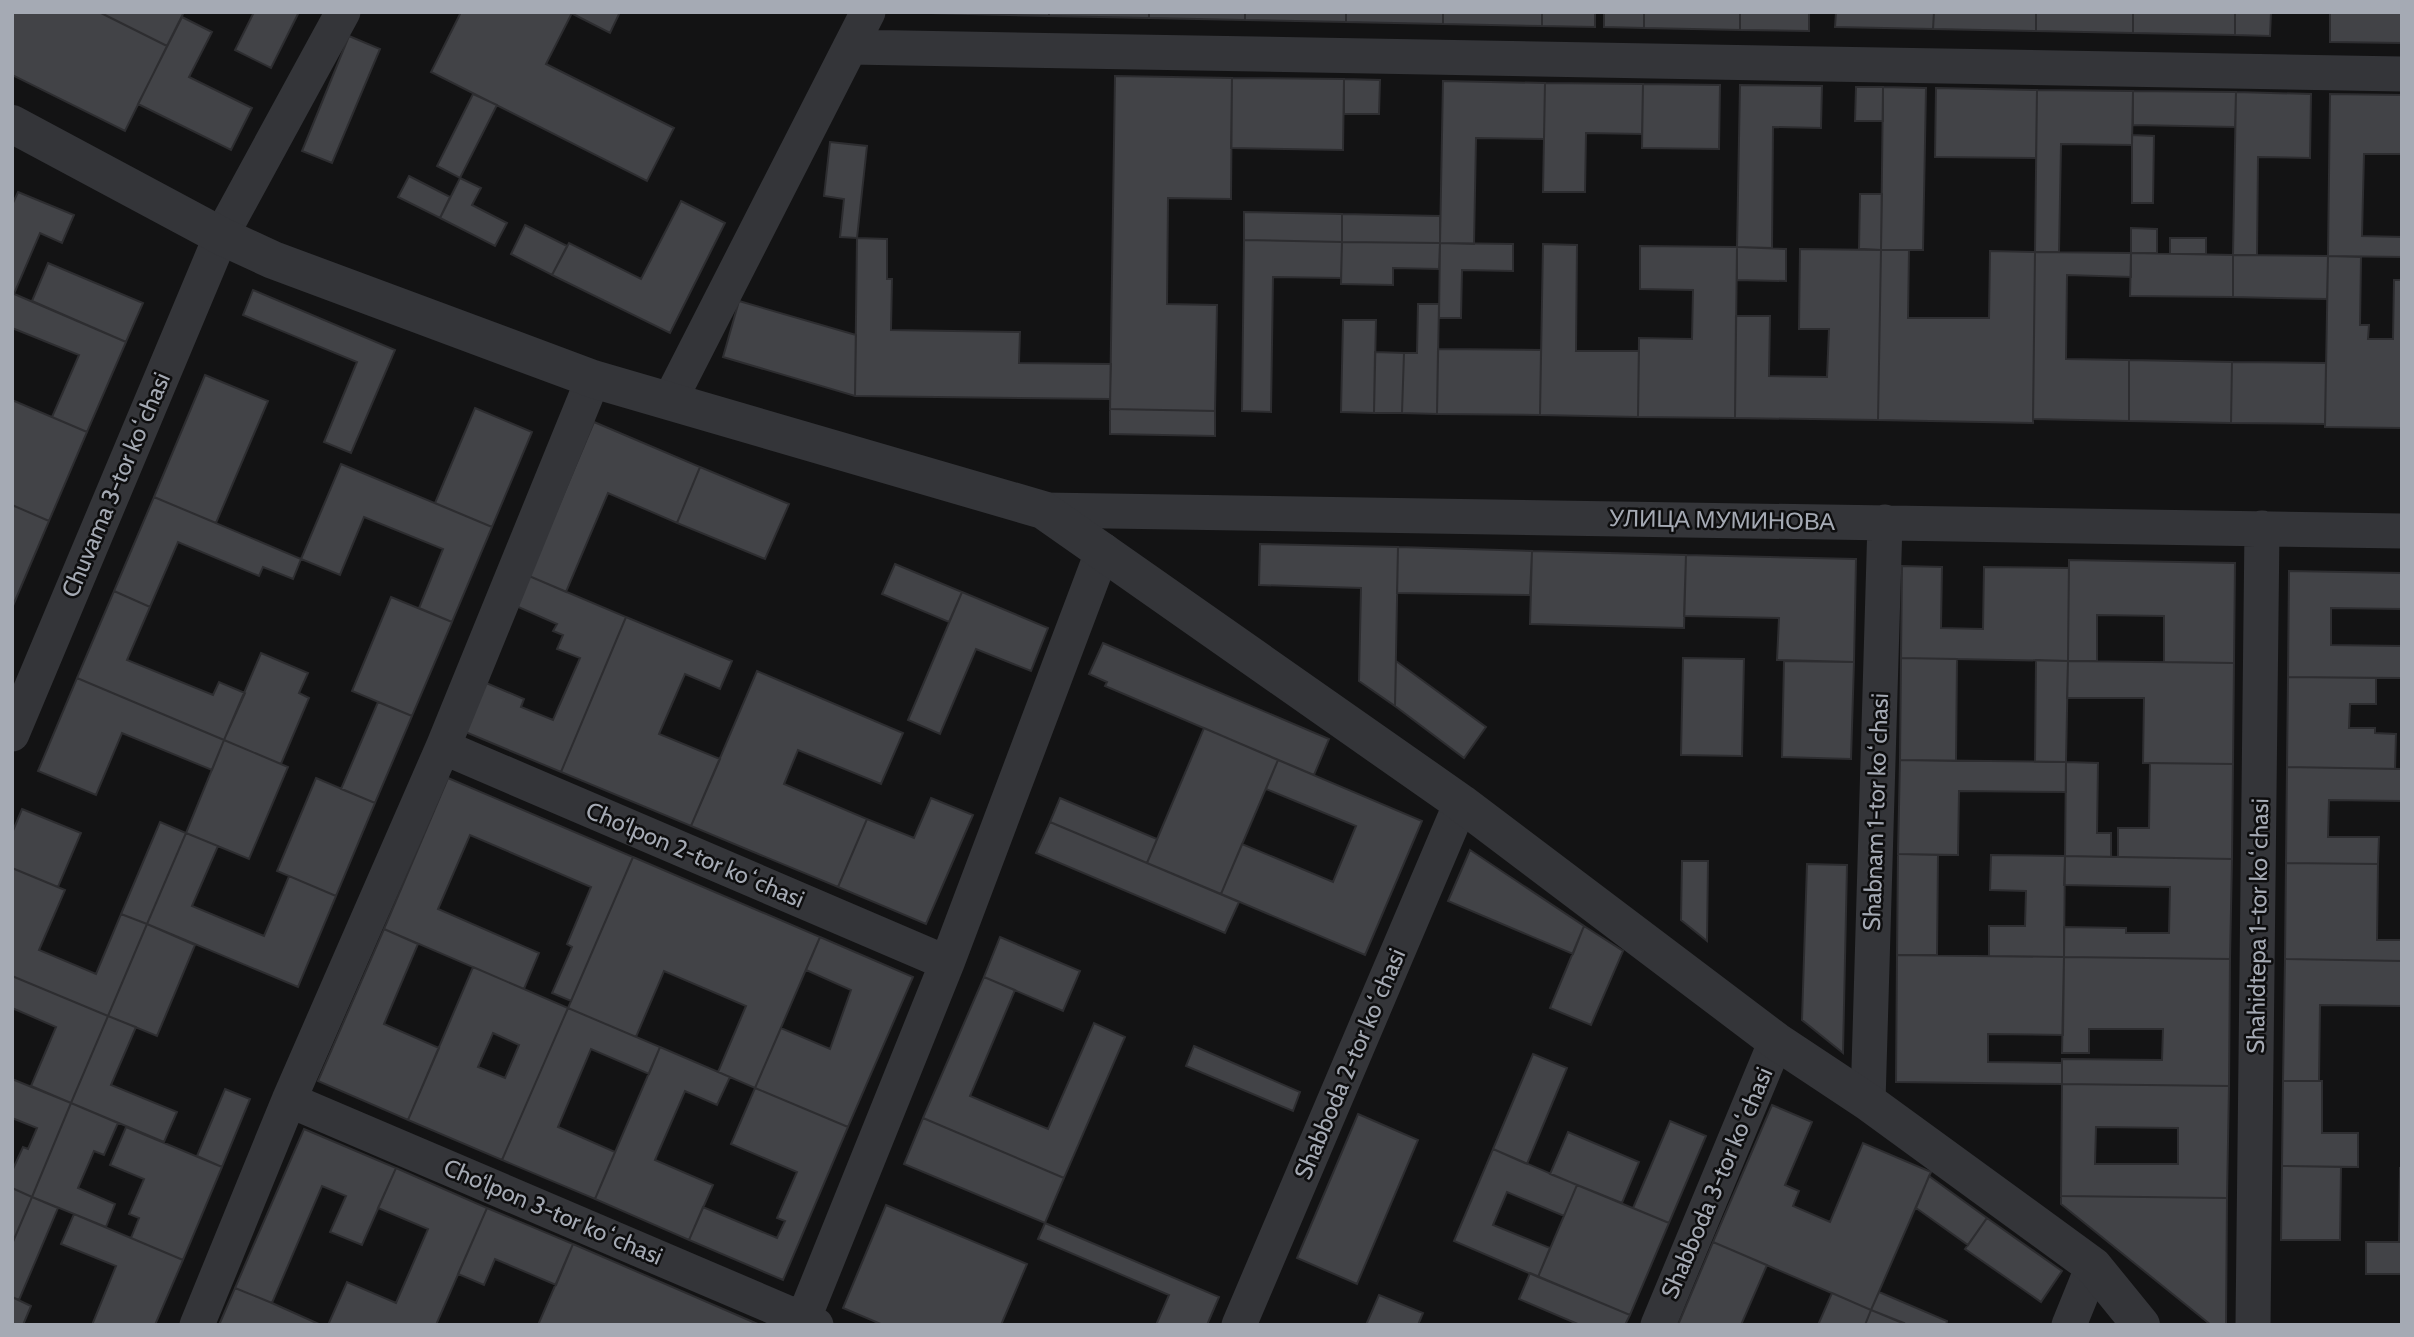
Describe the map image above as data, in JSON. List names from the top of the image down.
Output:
{
  "streets": {
    "street": [
      "Chuvama 3-tor koʻchasi",
      "УЛИЦА МУМИНОВА",
      "Shabnam 1-tor koʻchasi",
      "Cho‘lpon 2-tor koʻchasi",
      "Shahidtepa 1-tor koʻchasi",
      "Shabboda 2-tor koʻchasi",
      "Shabboda 3-tor koʻchasi",
      "Cho‘lpon 3-tor koʻchasi"
    ]
  },
  "crossings": [
    ["УЛИЦА МУМИНОВА", "Shabnam 1-tor koʻchasi"],
    ["УЛИЦА МУМИНОВА", "Shahidtepa 1-tor koʻchasi"]
  ]
}
